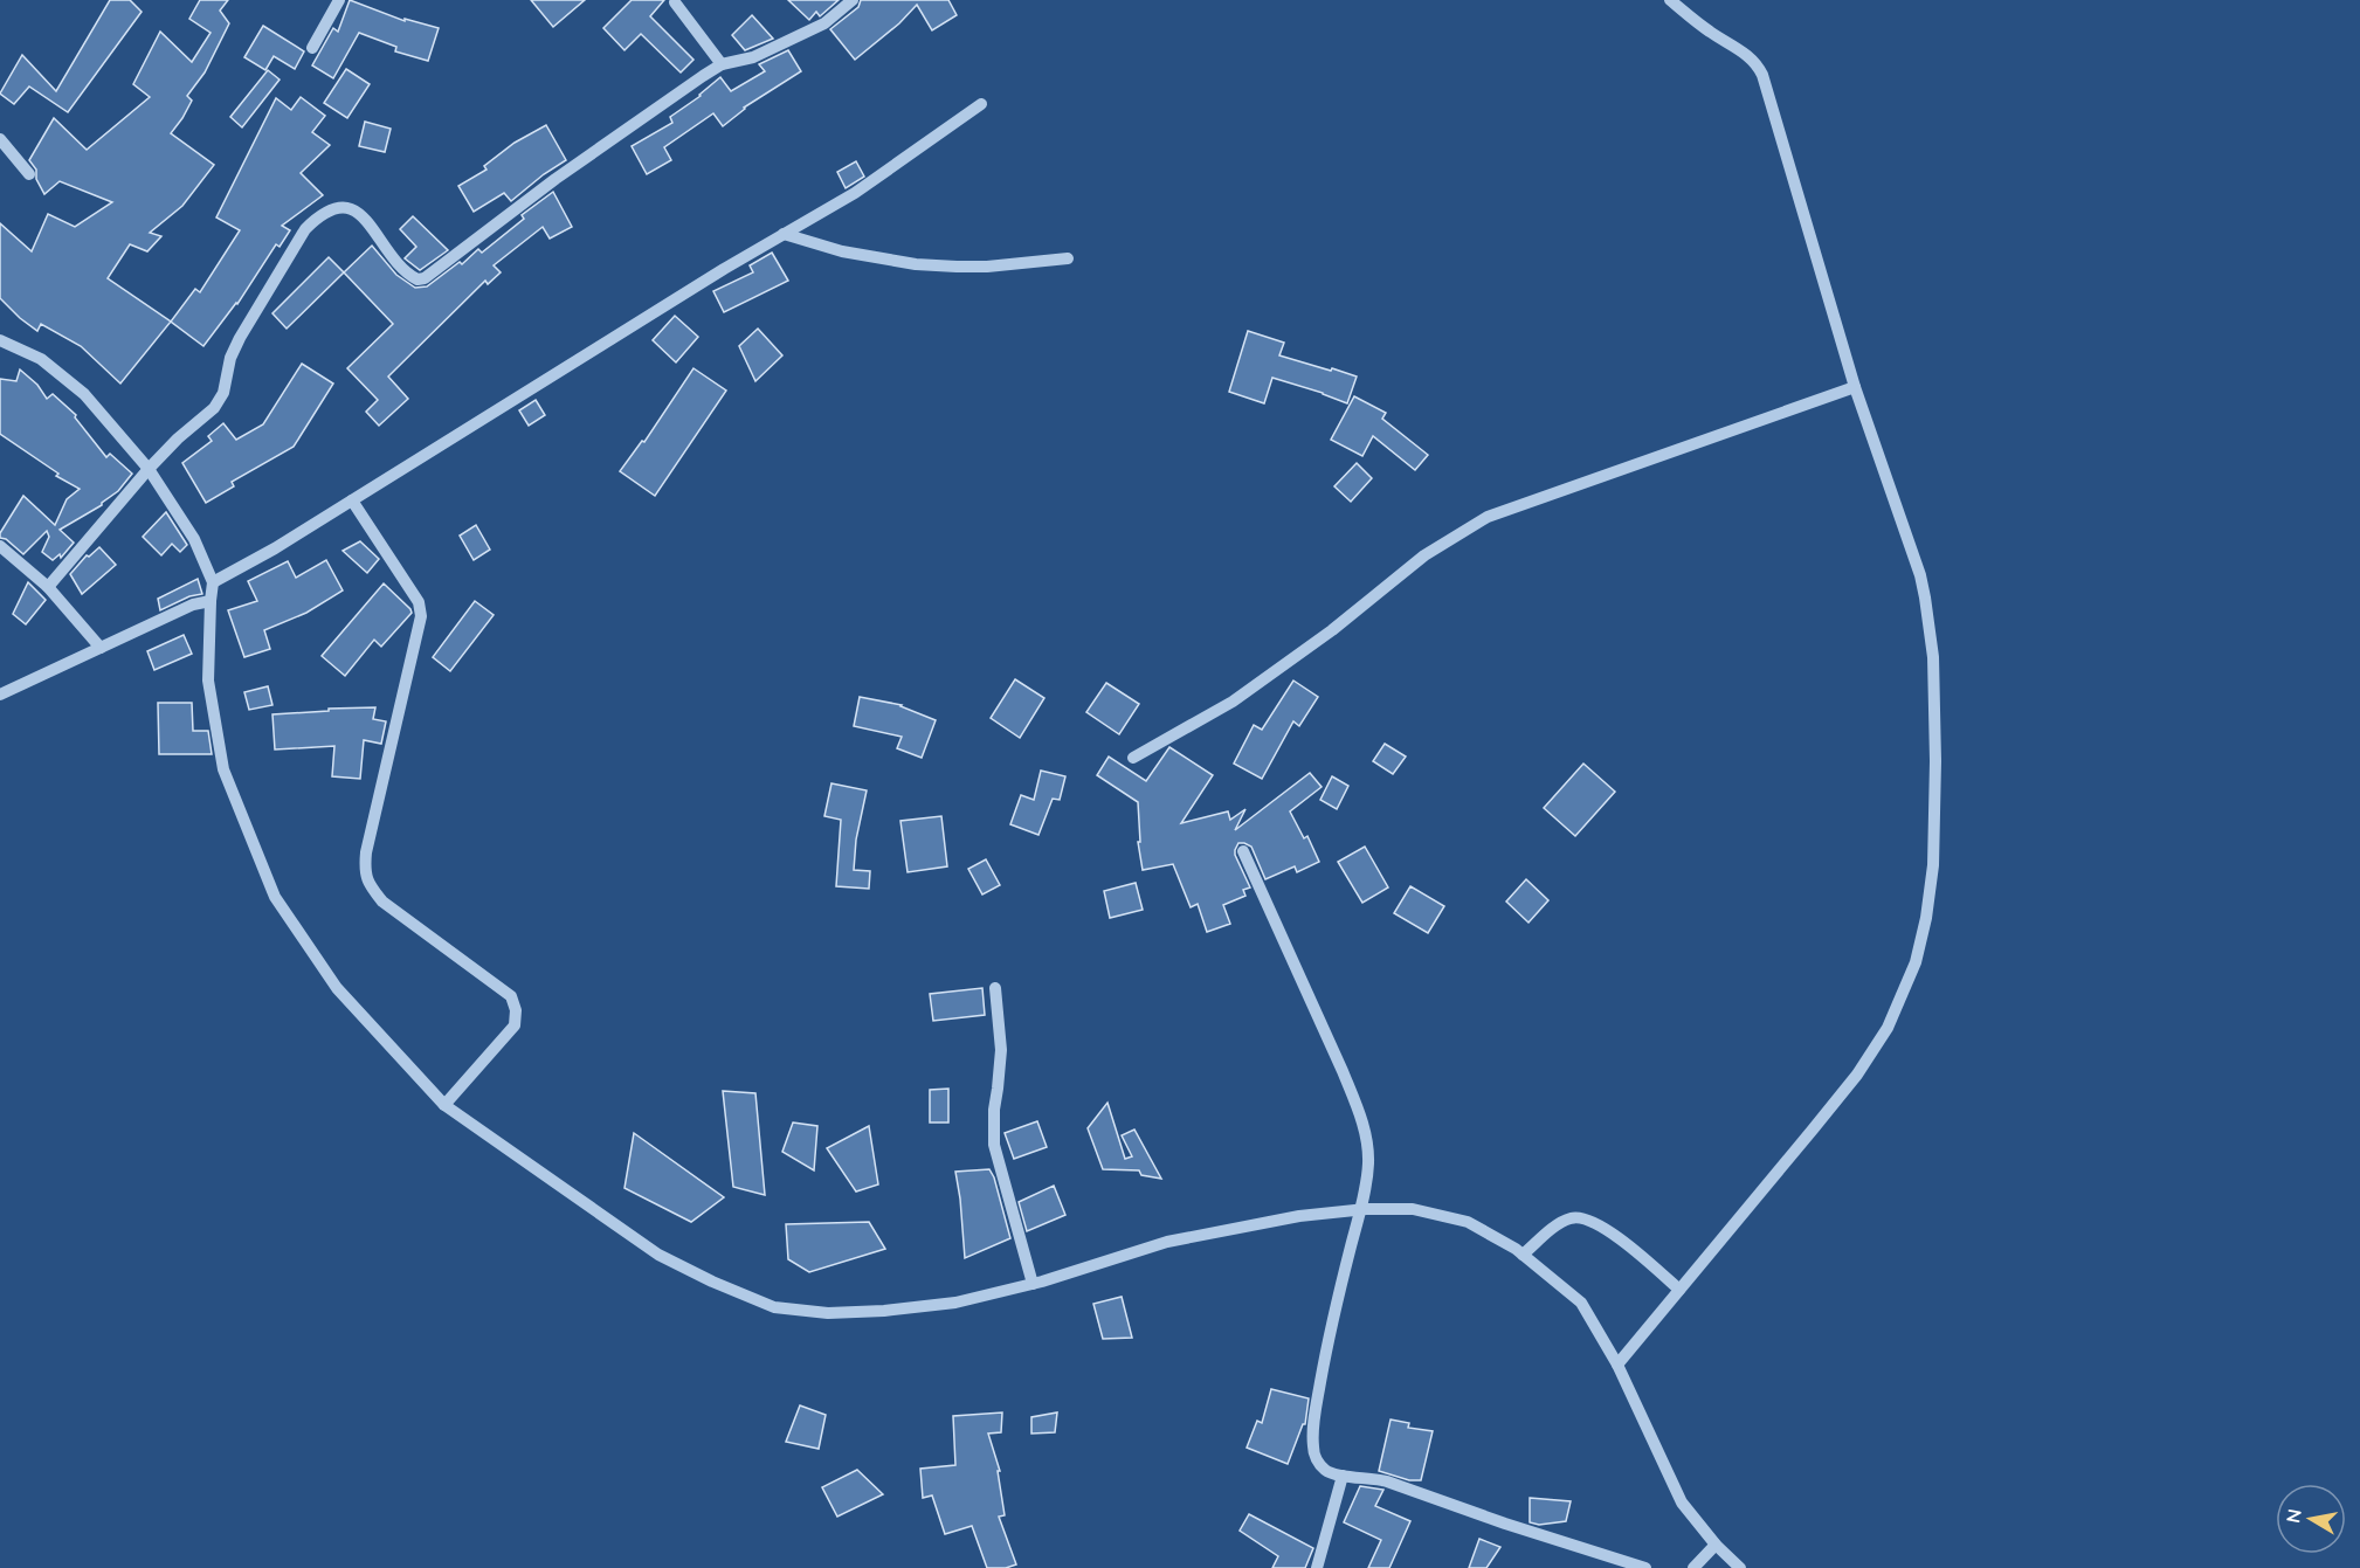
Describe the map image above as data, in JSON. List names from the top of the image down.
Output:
{
  "north": "left"
}
